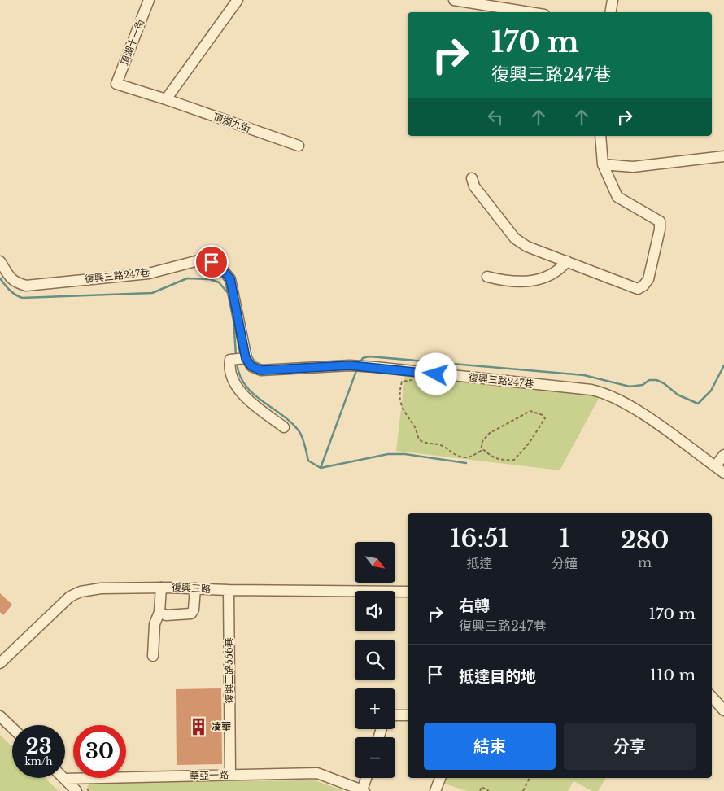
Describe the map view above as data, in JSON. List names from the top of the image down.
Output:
{
  "streets": {
    "street": [
      "頂湖十一街",
      "頂湖九街",
      "復興三路247巷",
      "復興三路",
      "復興三路556巷",
      "華亞一路"
    ]
  },
  "crossings": [
    ["頂湖十一街", "頂湖九街"],
    ["復興三路", "復興三路556巷"],
    ["復興三路556巷", "華亞一路"]
  ],
  "places": {
    "building": ["凌華"]
  },
  "north": "bottom right",
  "page": {
    "turn": ["170 m", "復興三路247巷"],
    "eta": [
      "16:51",
      "抵達",
      "1",
      "分鐘",
      "280",
      "m"
    ],
    "map_buttons": ["+", "−"],
    "list": [
      {
        "name": "右轉",
        "note": "復興三路247巷",
        "value": "170 m"
      },
      {
        "name": "抵達目的地",
        "value": "110 m"
      }
    ],
    "buttons": ["結束", "分享"],
    "speed": "23 km/h",
    "limit": "30"
  }
}
